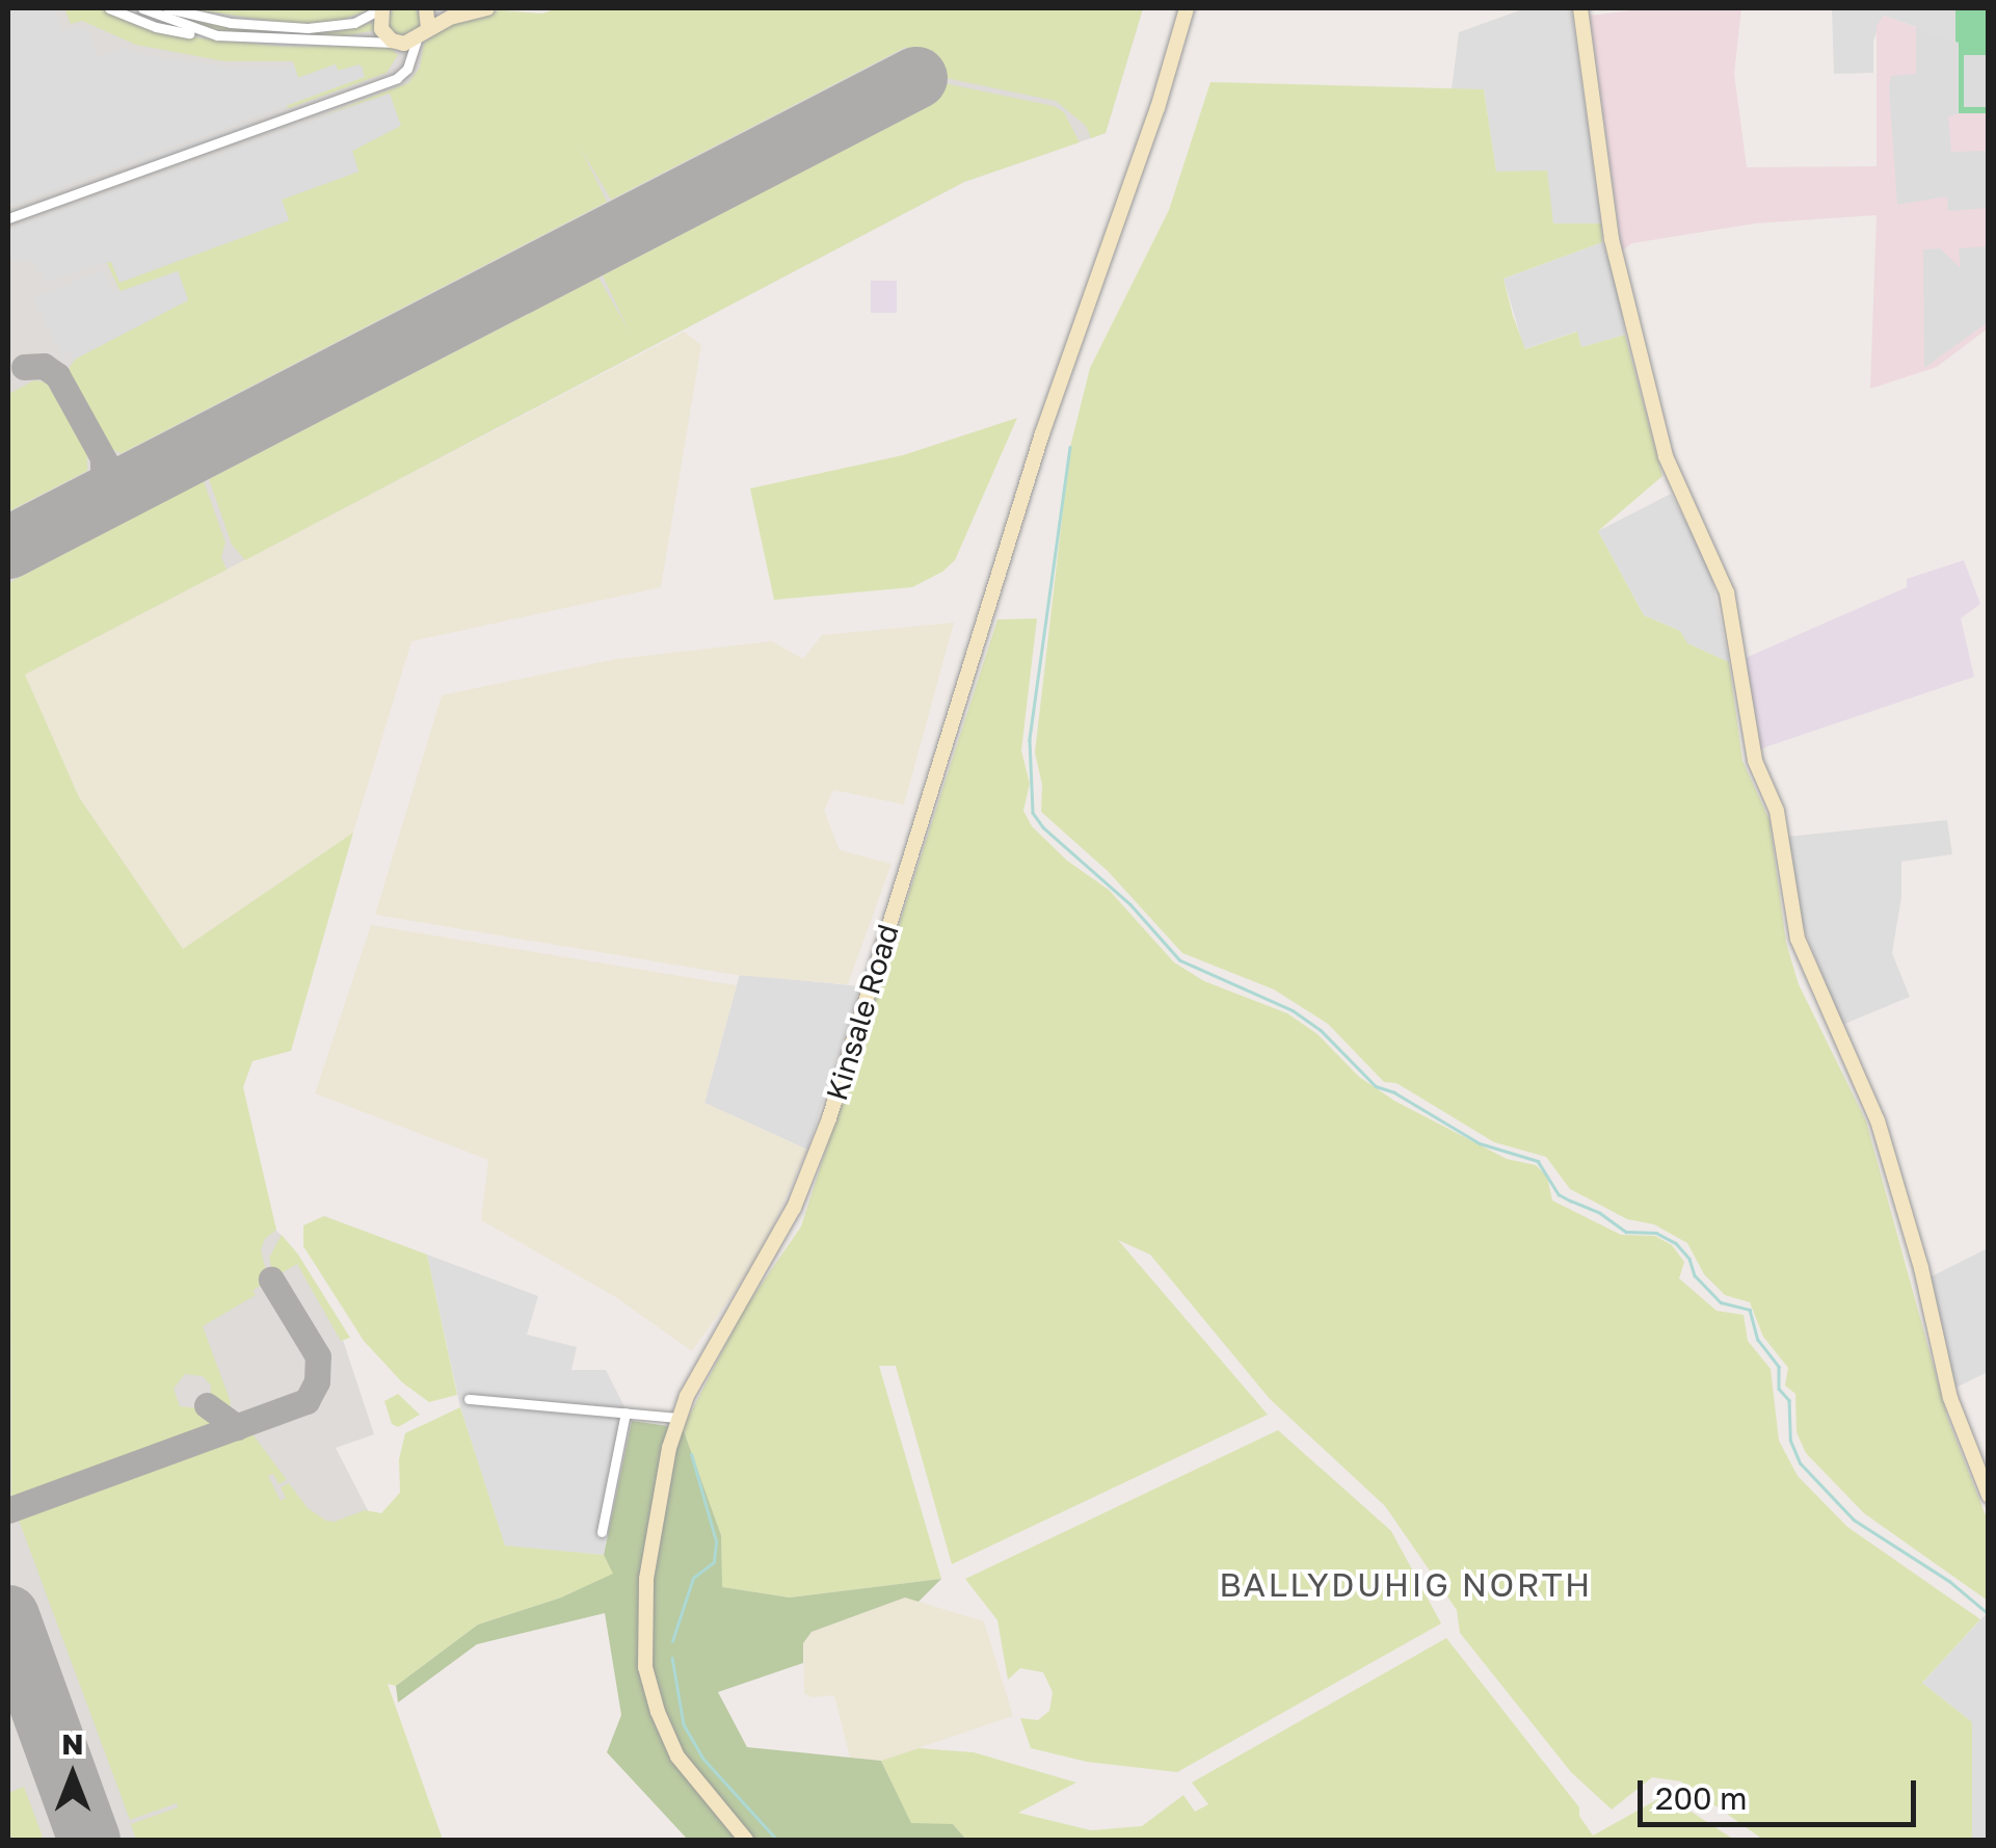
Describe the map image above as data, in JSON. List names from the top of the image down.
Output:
{
  "streets": {
    "main road": ["Kinsale Road"]
  },
  "districts": ["BALLYDUHIG NORTH"],
  "scale_bar": "200 m",
  "north": "top"
}
